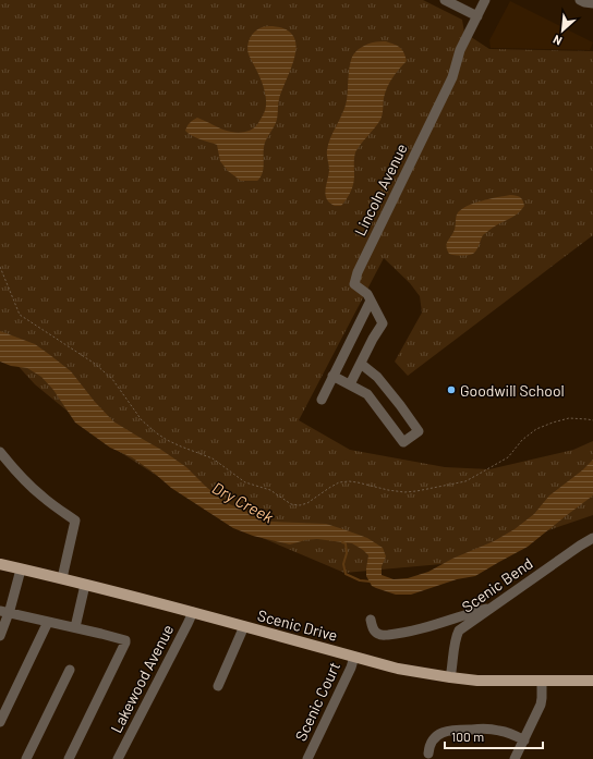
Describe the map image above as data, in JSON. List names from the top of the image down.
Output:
{
  "streets": {
    "main road": ["Scenic Drive"],
    "street": [
      "Lincoln Avenue",
      "Scenic Bend",
      "Lakewood Avenue",
      "Scenic Court"
    ]
  },
  "crossings": [
    ["Scenic Bend", "Scenic Drive"],
    ["Scenic Drive", "Lakewood Avenue"],
    ["Scenic Drive", "Scenic Court"]
  ],
  "water": ["Dry Creek"],
  "places": ["Goodwill School"],
  "scale_bar": "100 m",
  "north": "bottom left"
}
